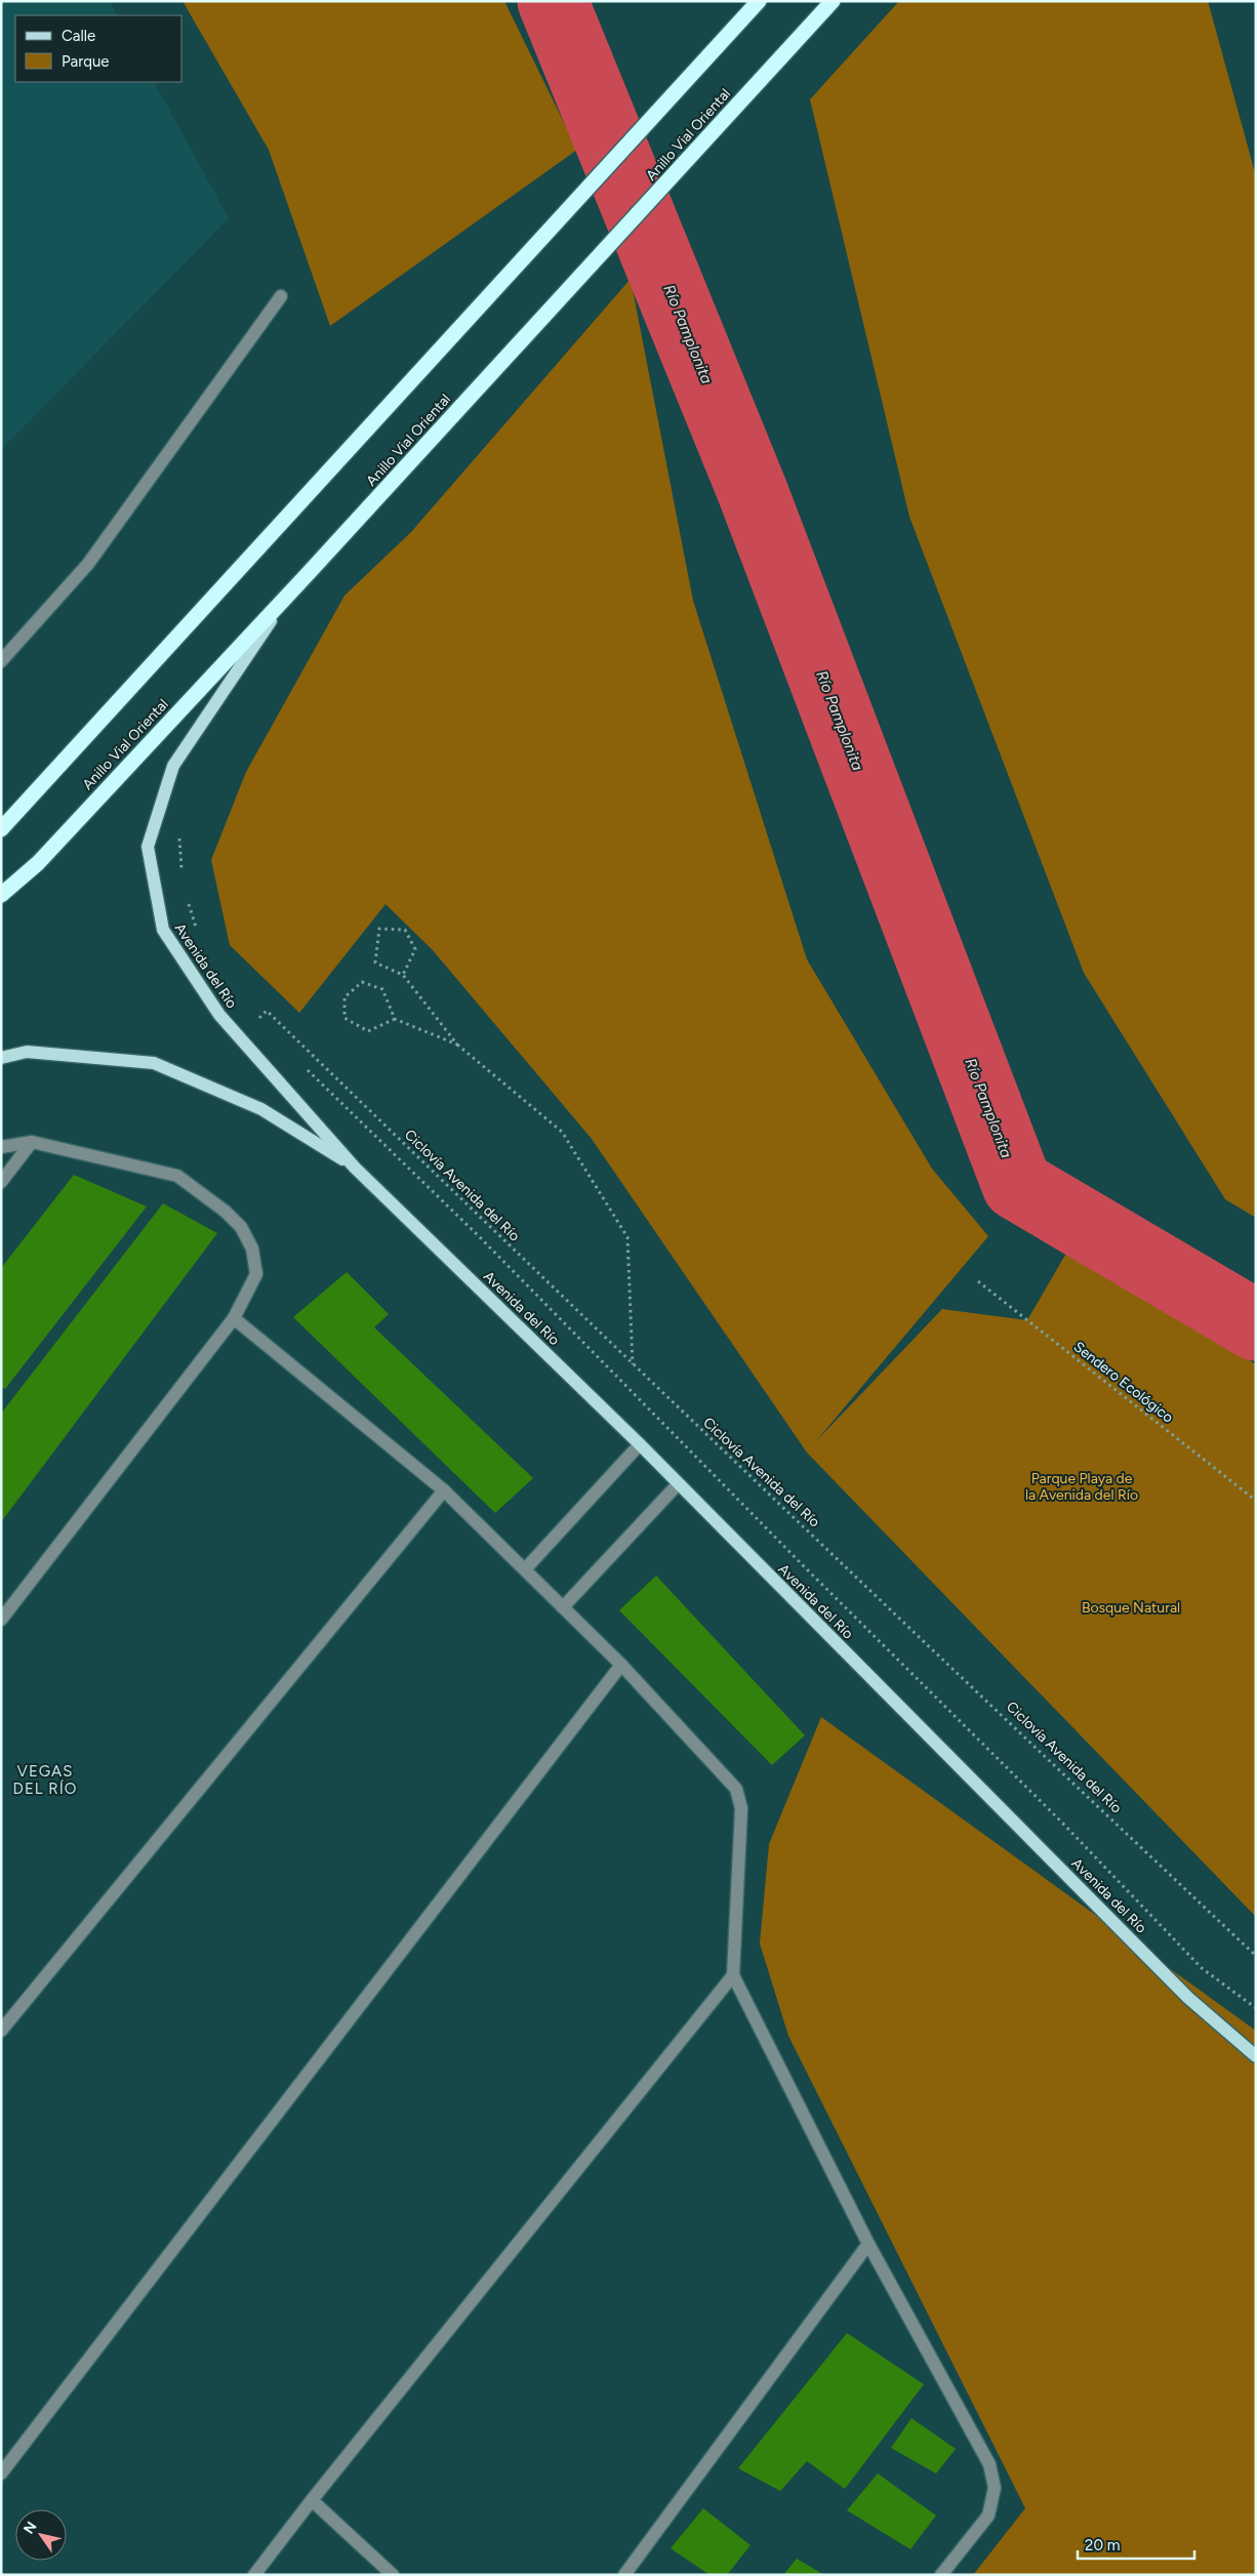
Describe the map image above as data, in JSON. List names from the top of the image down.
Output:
{
  "streets": {
    "highway": ["Anillo Vial Oriental"],
    "main road": ["Avenida del Río"],
    "path": ["Ciclovía Avenida del Río", "Sendero Ecológico"]
  },
  "crossings": [
    ["Anillo Vial Oriental", "Avenida del Río"]
  ],
  "districts": ["VEGAS DEL RÍO"],
  "water": ["Río Pamplonita"],
  "parks": ["Parque Playa de la Avenida del Río", "Bosque Natural"],
  "legend": ["Calle", "Parque"],
  "scale_bar": "20 m",
  "north": "top left"
}
